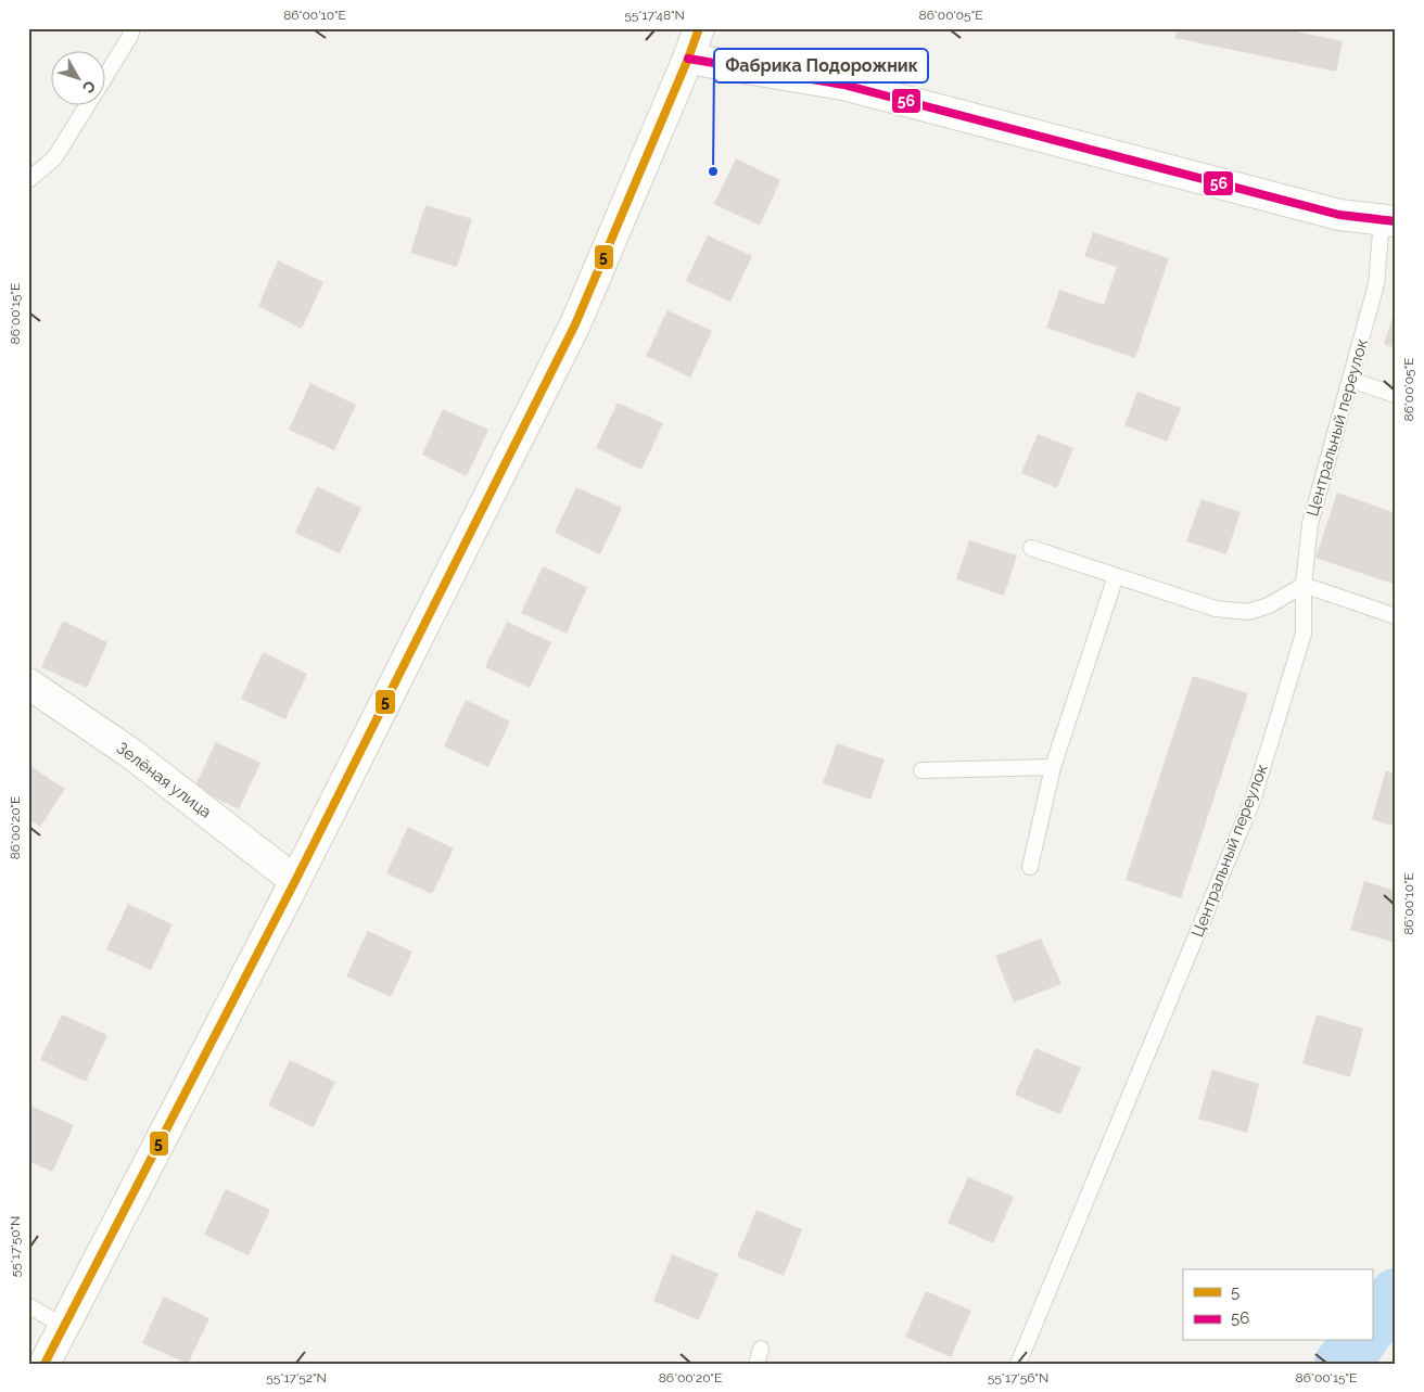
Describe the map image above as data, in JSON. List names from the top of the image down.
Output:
{
  "streets": {
    "street": ["Центральный переулок", "Зелёная улица"]
  },
  "places": ["Фабрика Подорожник"],
  "lines": ["transit line 5", "transit line 56"],
  "legend": ["5", "56"],
  "north": "bottom right",
  "coordinates": [
    "86°00'10\"E",
    "55°17'48\"N",
    "86°00'05\"E",
    "86°00'15\"E",
    "86°00'20\"E",
    "55°17'50\"N",
    "55°17'52\"N",
    "55°17'56\"N"
  ]
}
